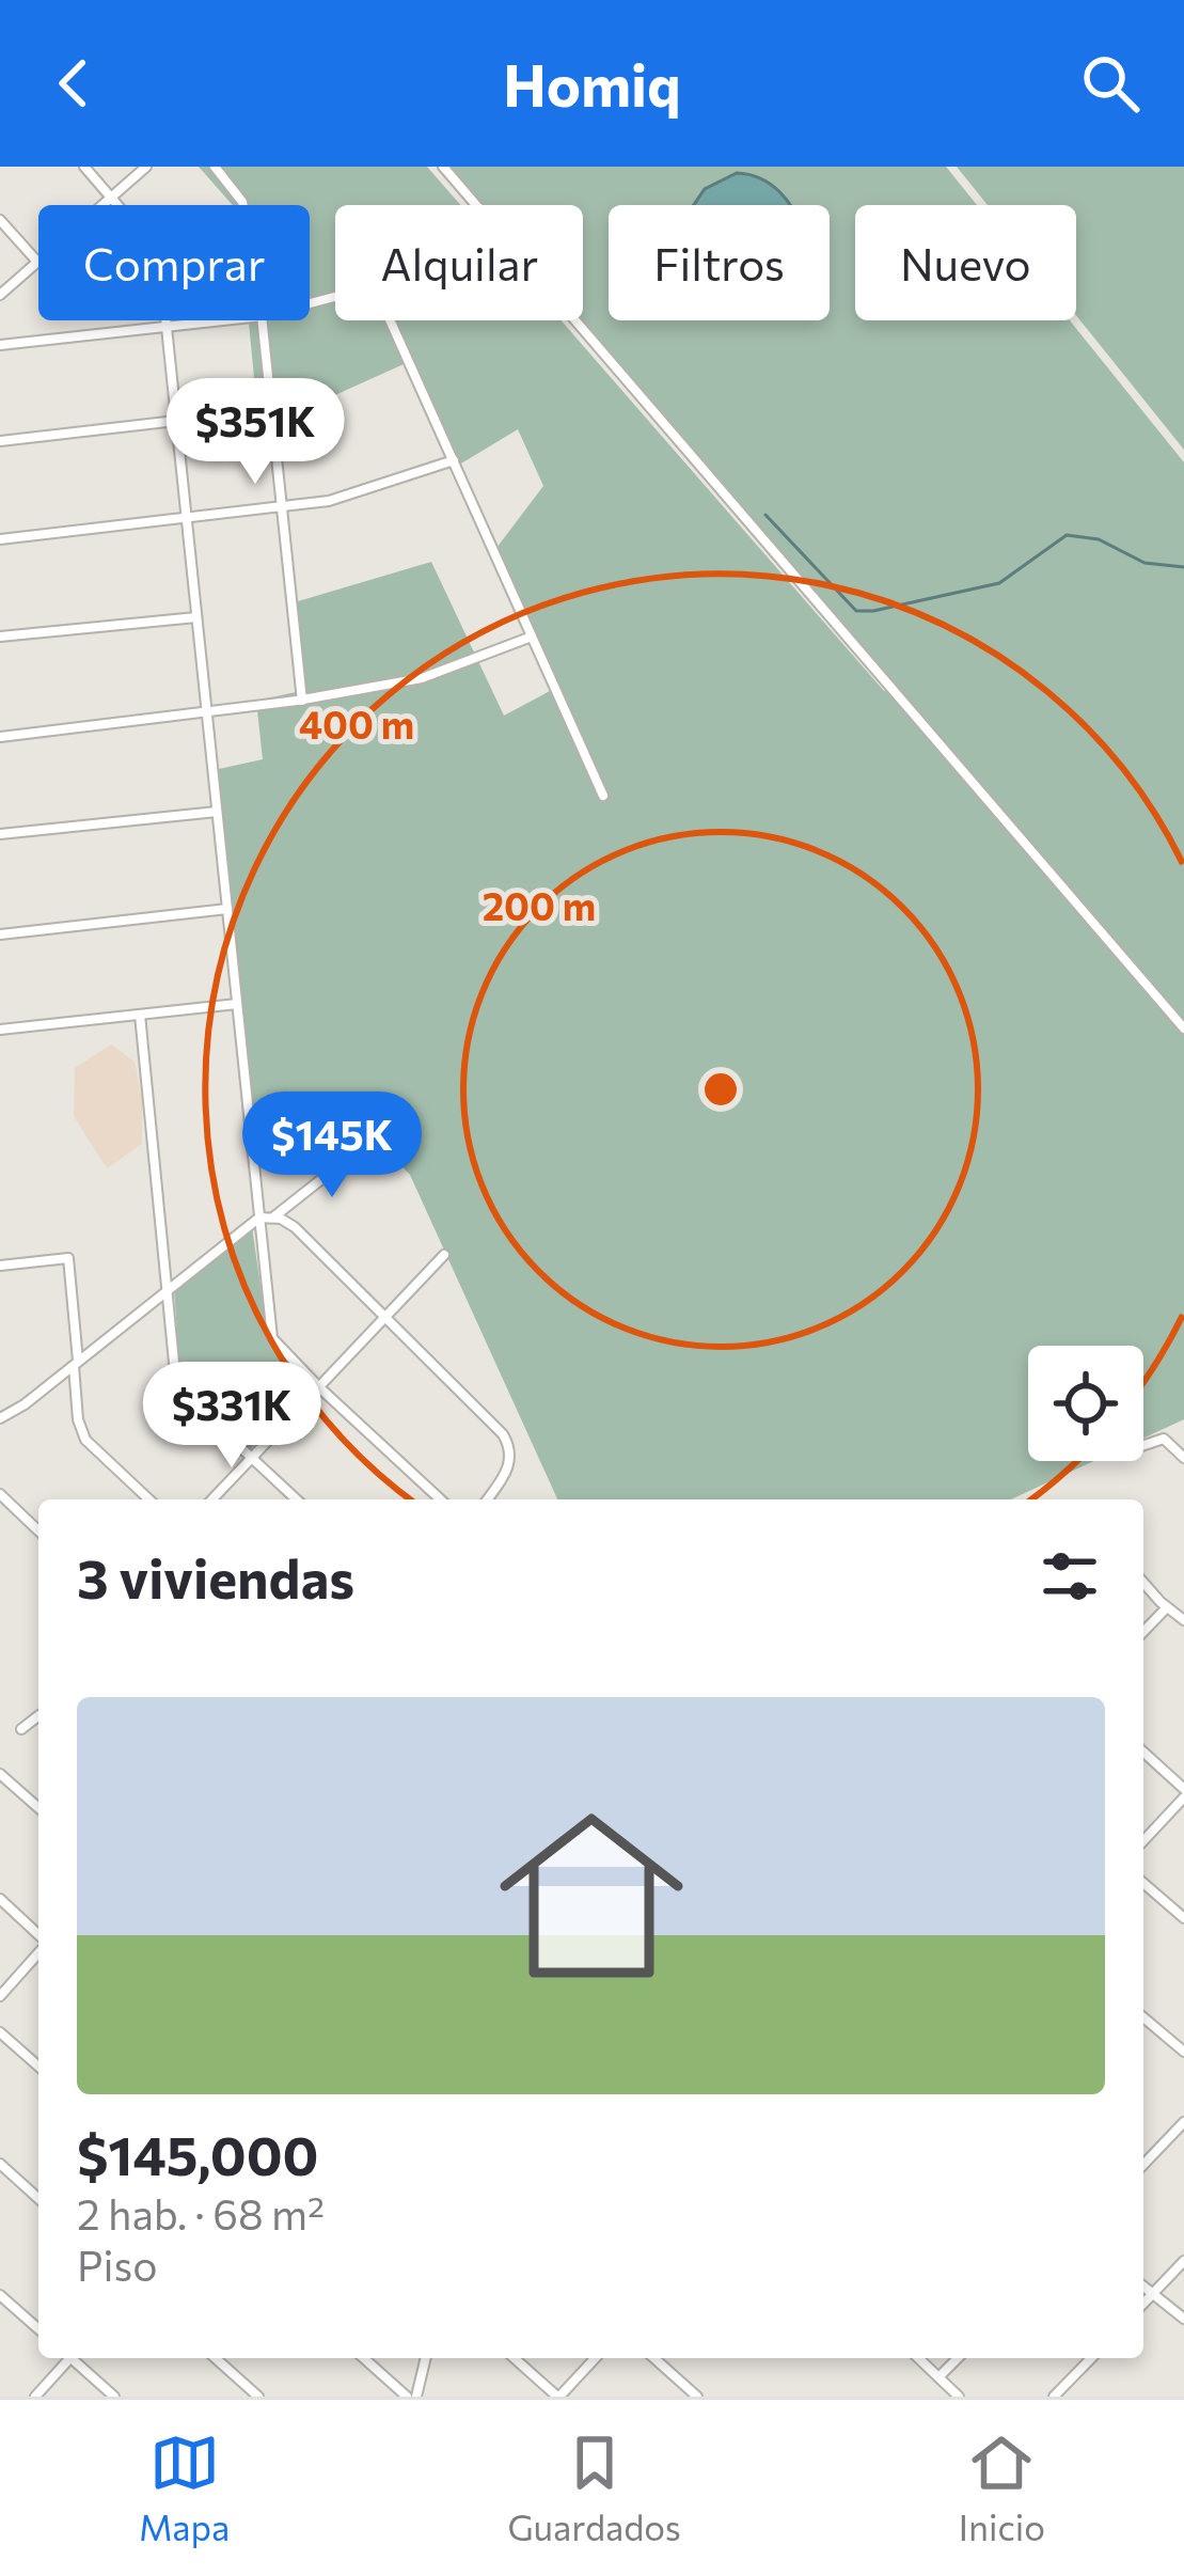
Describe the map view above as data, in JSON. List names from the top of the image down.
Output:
{
  "page": {
    "header": "Homiq",
    "chip": [
      "Comprar",
      "Alquilar",
      "Filtros",
      "Nuevo"
    ],
    "price": ["$351K", "$145K", "$331K"],
    "heading": "3 viviendas",
    "list": [
      {
        "name": "$145,000",
        "note": "2 hab. · 68 m² · Piso"
      }
    ],
    "tabs": ["Mapa", "Guardados", "Inicio"]
  },
  "rings": ["400 m", "200 m"]
}
